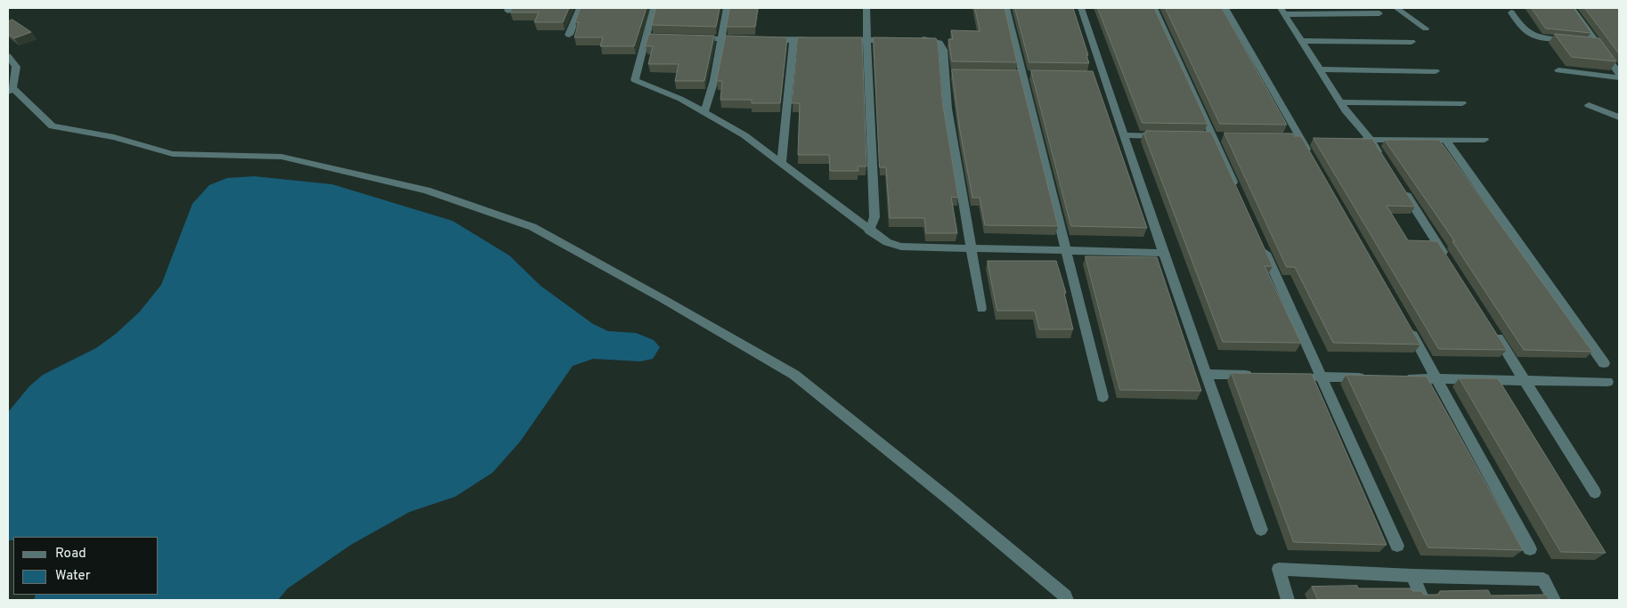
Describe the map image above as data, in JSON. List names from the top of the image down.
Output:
{
  "legend": ["Road", "Water"]
}
